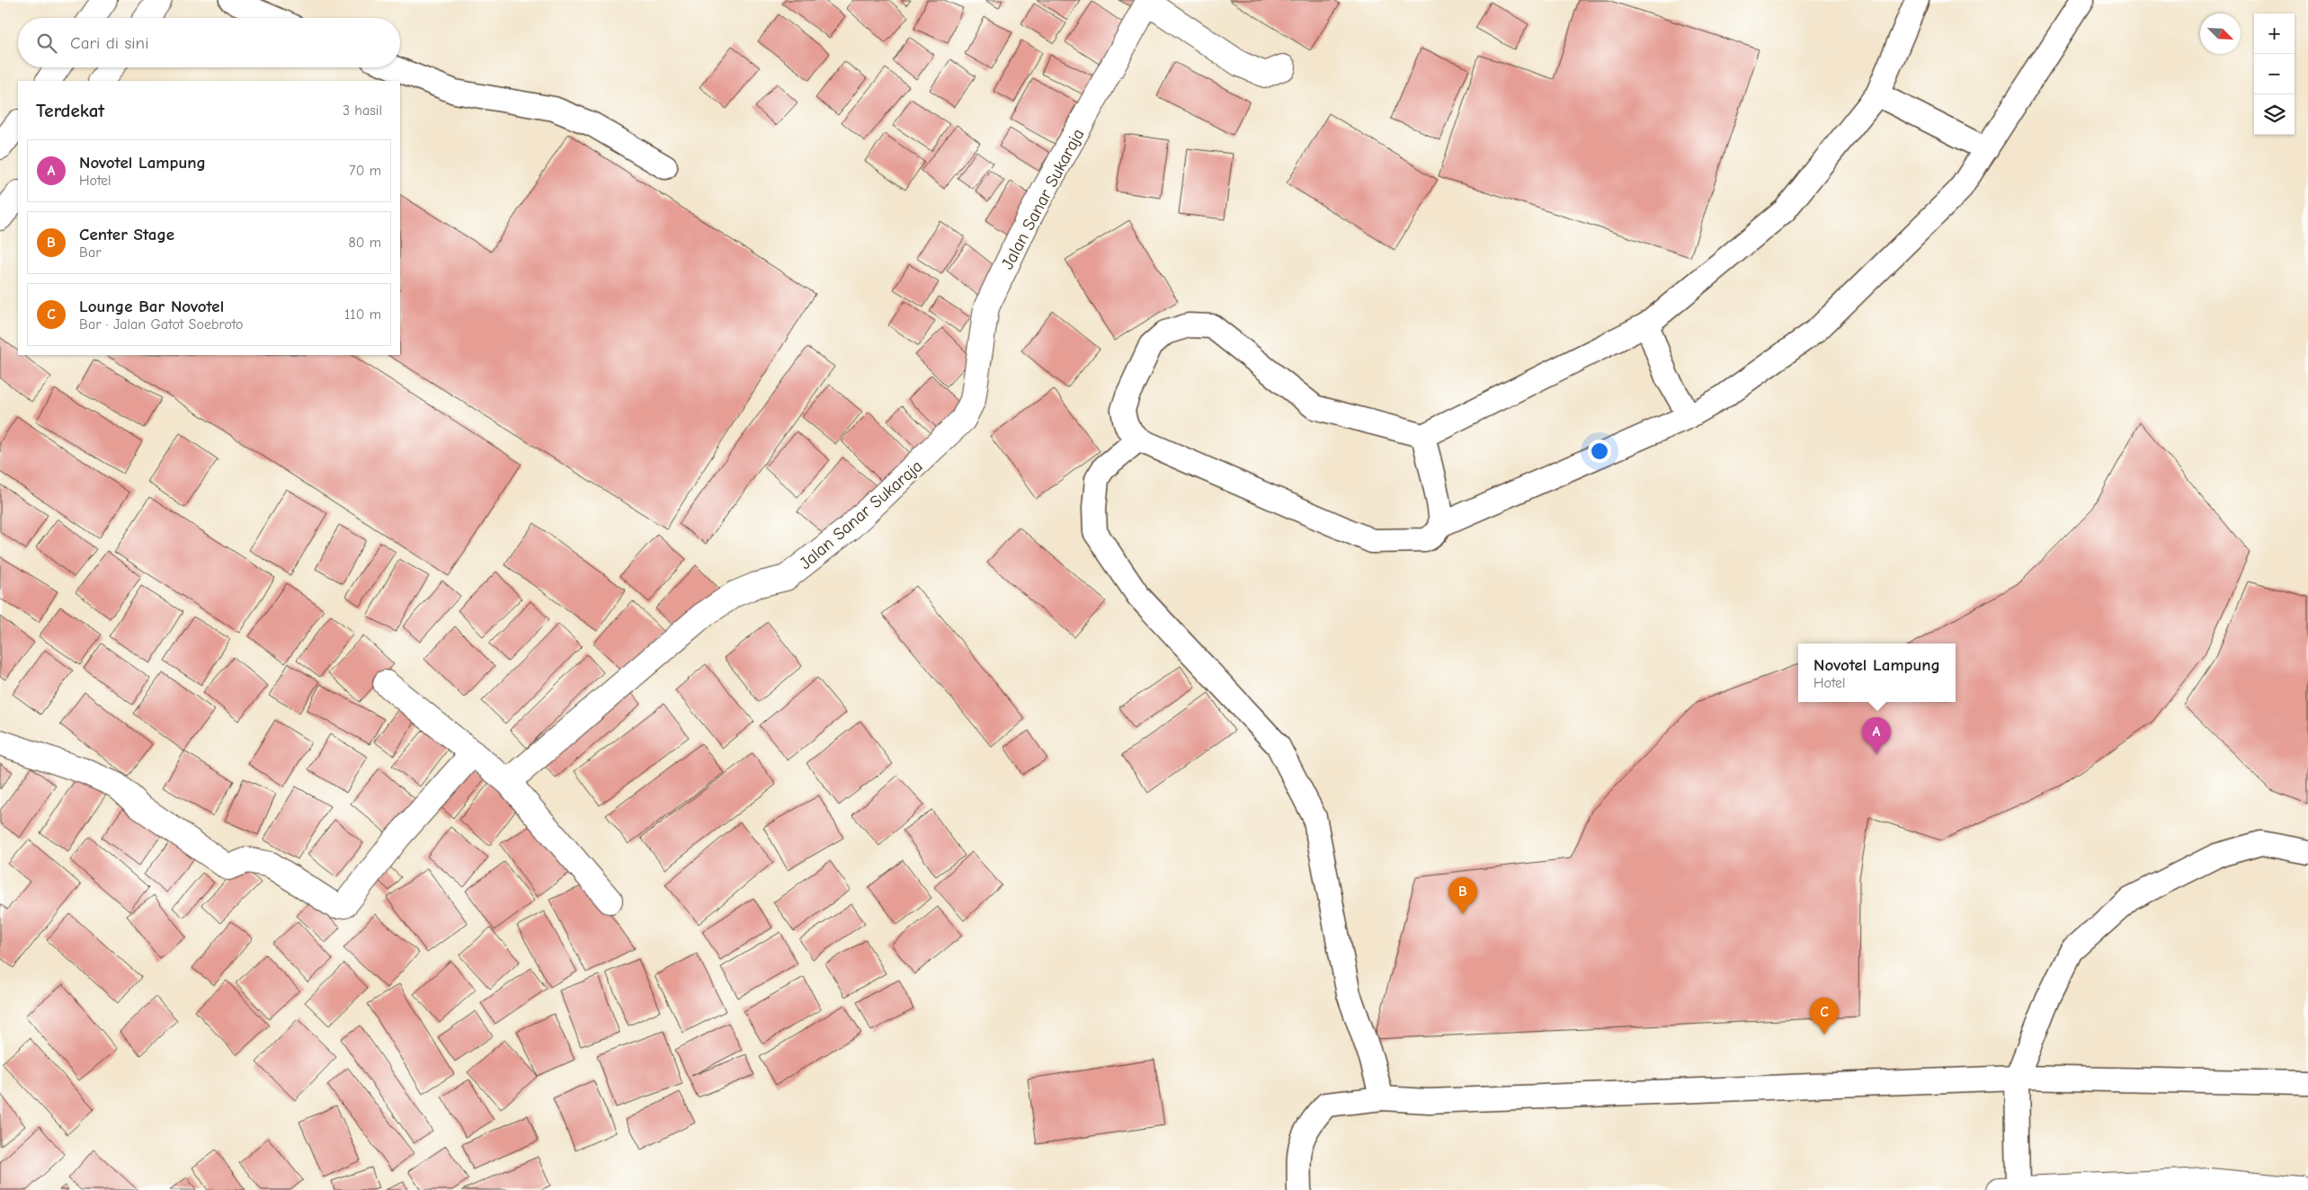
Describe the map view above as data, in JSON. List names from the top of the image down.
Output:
{
  "streets": {
    "main road": ["Jalan Sanar Sukaraja"]
  },
  "north": "bottom right",
  "page": {
    "map_buttons": ["+", "−"],
    "search": "Cari di sini",
    "heading": ["Terdekat", "3 hasil"],
    "list": [
      {
        "mark": "A",
        "name": "Novotel Lampung",
        "note": "Hotel",
        "value": "70 m"
      },
      {
        "mark": "B",
        "name": "Center Stage",
        "note": "Bar",
        "value": "80 m"
      },
      {
        "mark": "C",
        "name": "Lounge Bar Novotel",
        "note": "Bar · Jalan Gatot Soebroto",
        "value": "110 m"
      }
    ],
    "popup": ["Novotel Lampung", "Hotel"],
    "pins": ["A", "B", "C"]
  }
}
